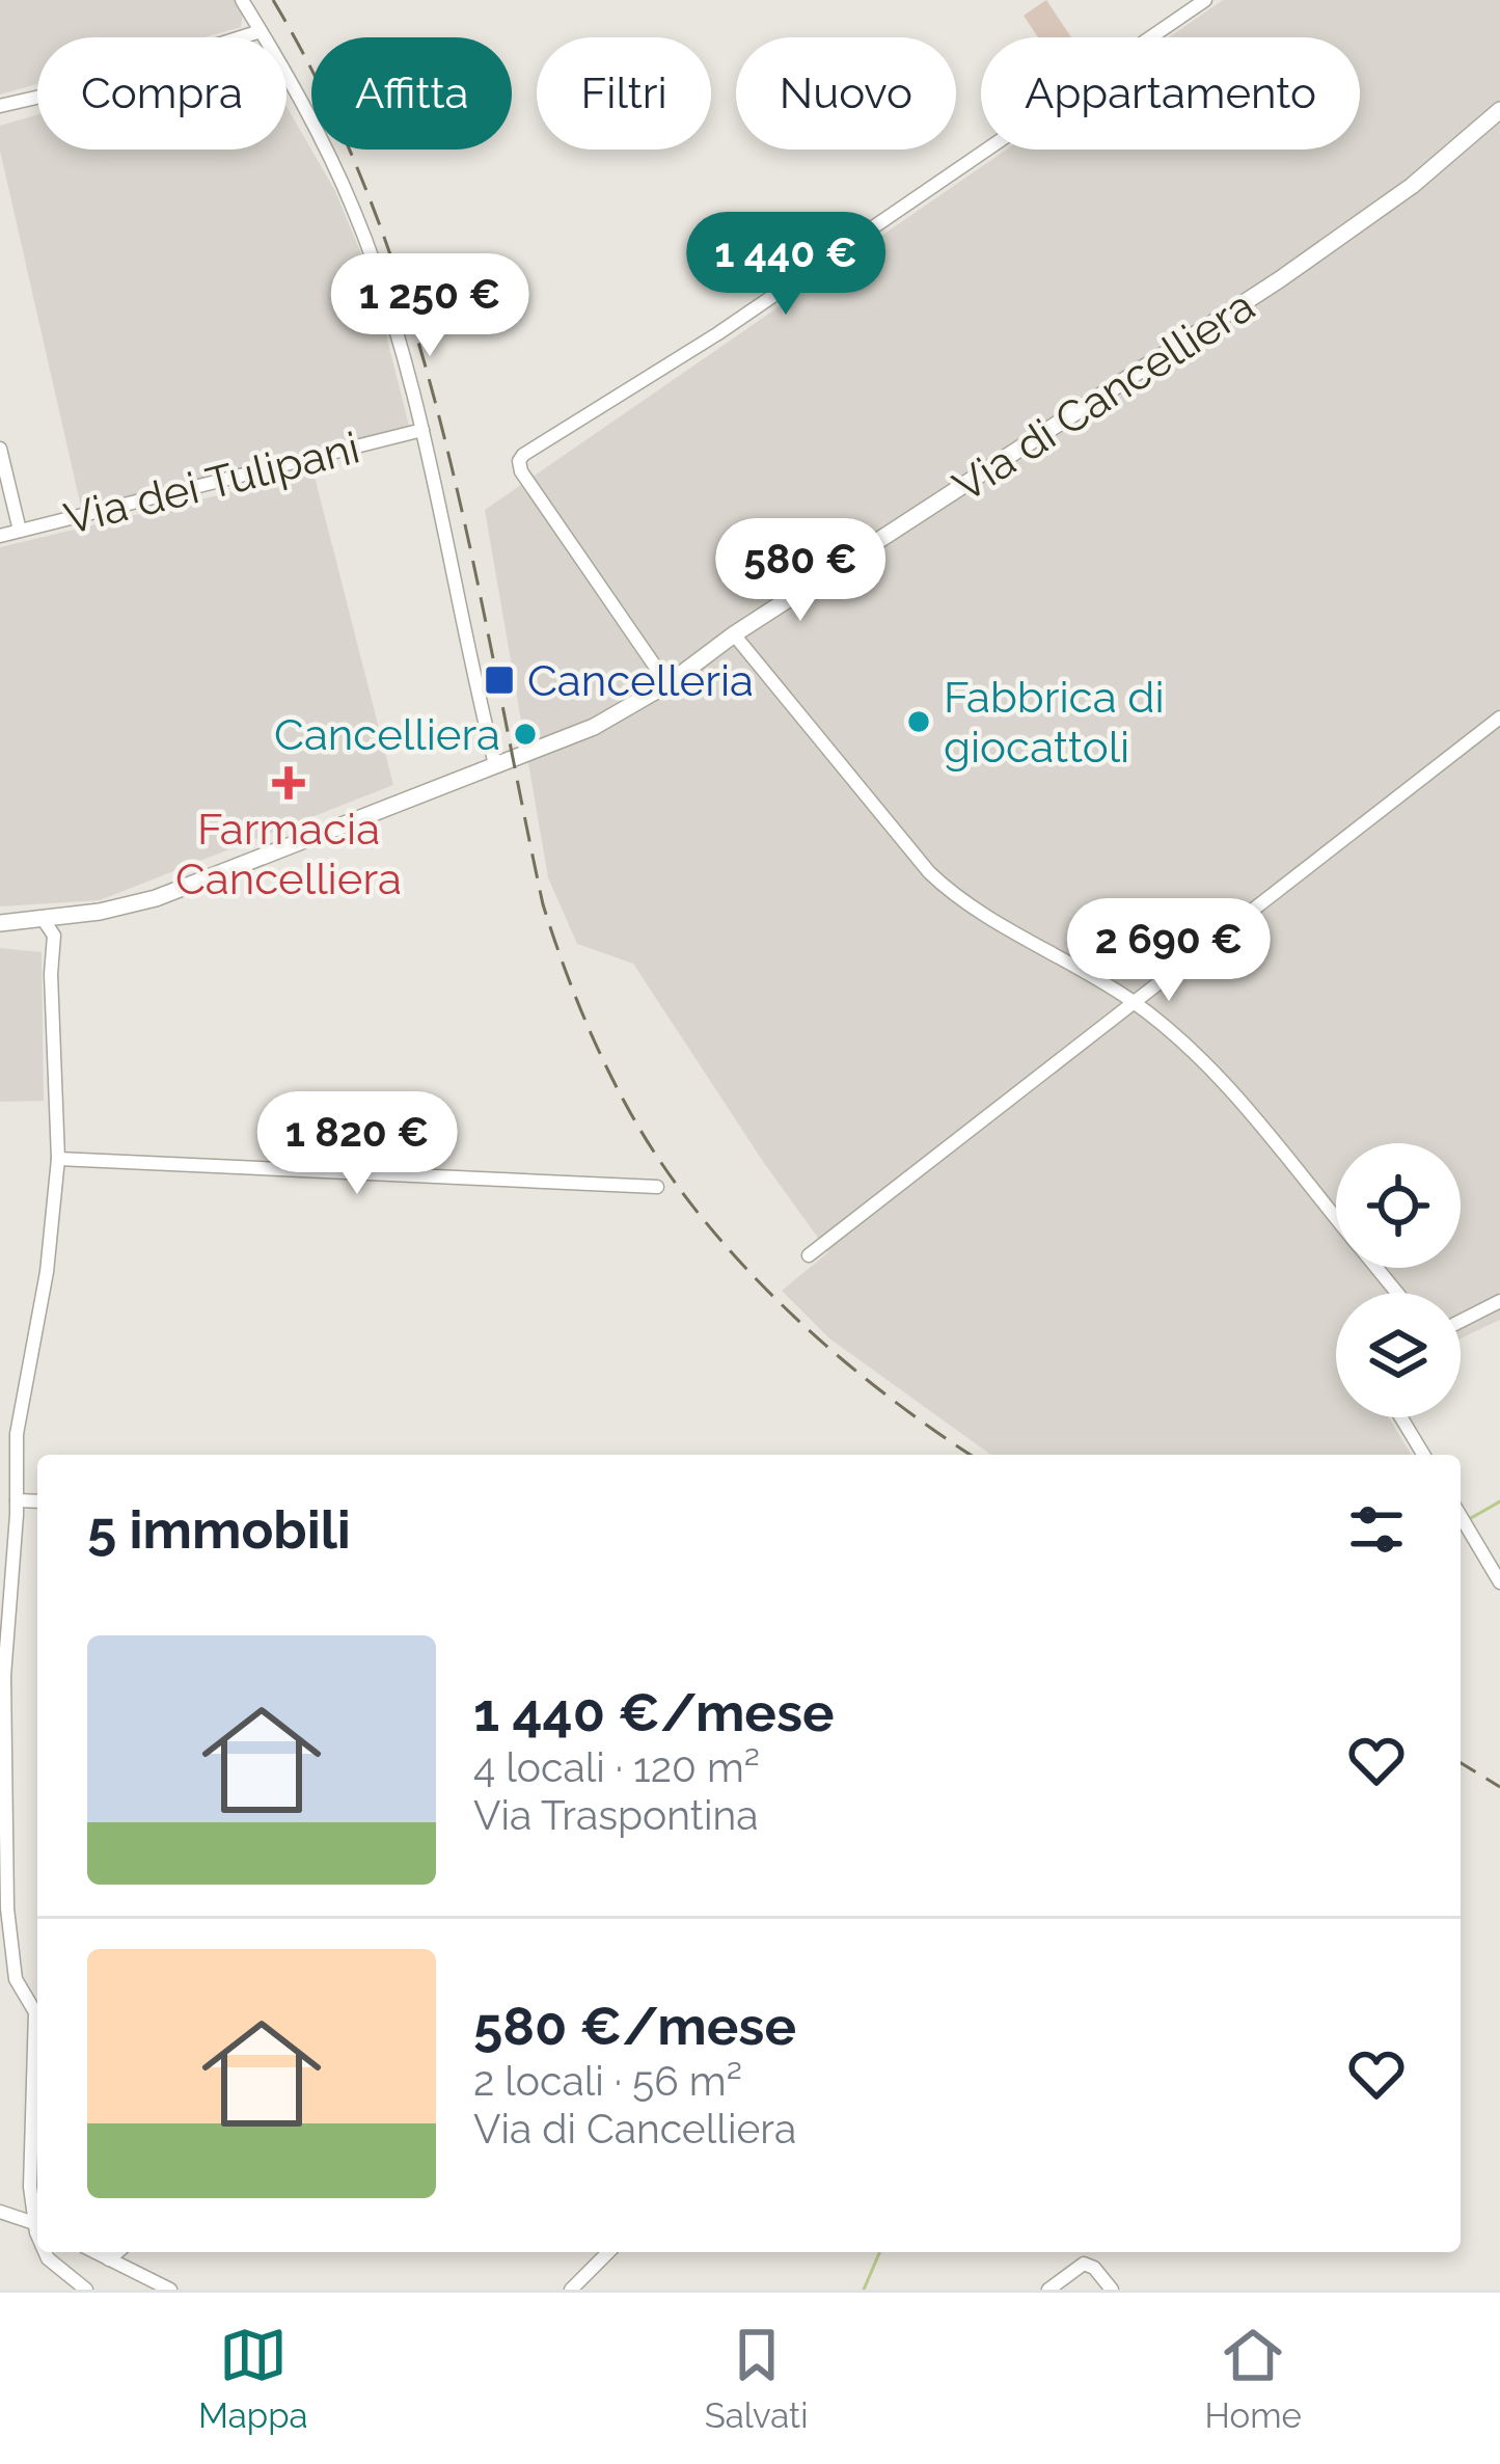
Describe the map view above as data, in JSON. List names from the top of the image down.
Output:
{
  "streets": {
    "street": ["Via di Cancelliera", "Via dei Tulipani"]
  },
  "places": {
    "transit": ["Cancelleria"],
    "other": ["Fabbrica di giocattoli", "Cancelliera"],
    "health": ["Farmacia Cancelliera"]
  },
  "page": {
    "chip": [
      "Compra",
      "Affitta",
      "Filtri",
      "Nuovo",
      "Appartamento"
    ],
    "price": [
      "1 440 €",
      "1 250 €",
      "580 €",
      "2 690 €",
      "1 820 €"
    ],
    "heading": "5 immobili",
    "list": [
      {
        "name": "1 440 €/mese",
        "note": "4 locali · 120 m² · Via Traspontina"
      },
      {
        "name": "580 €/mese",
        "note": "2 locali · 56 m² · Via di Cancelliera"
      }
    ],
    "tabs": ["Mappa", "Salvati", "Home"]
  }
}
